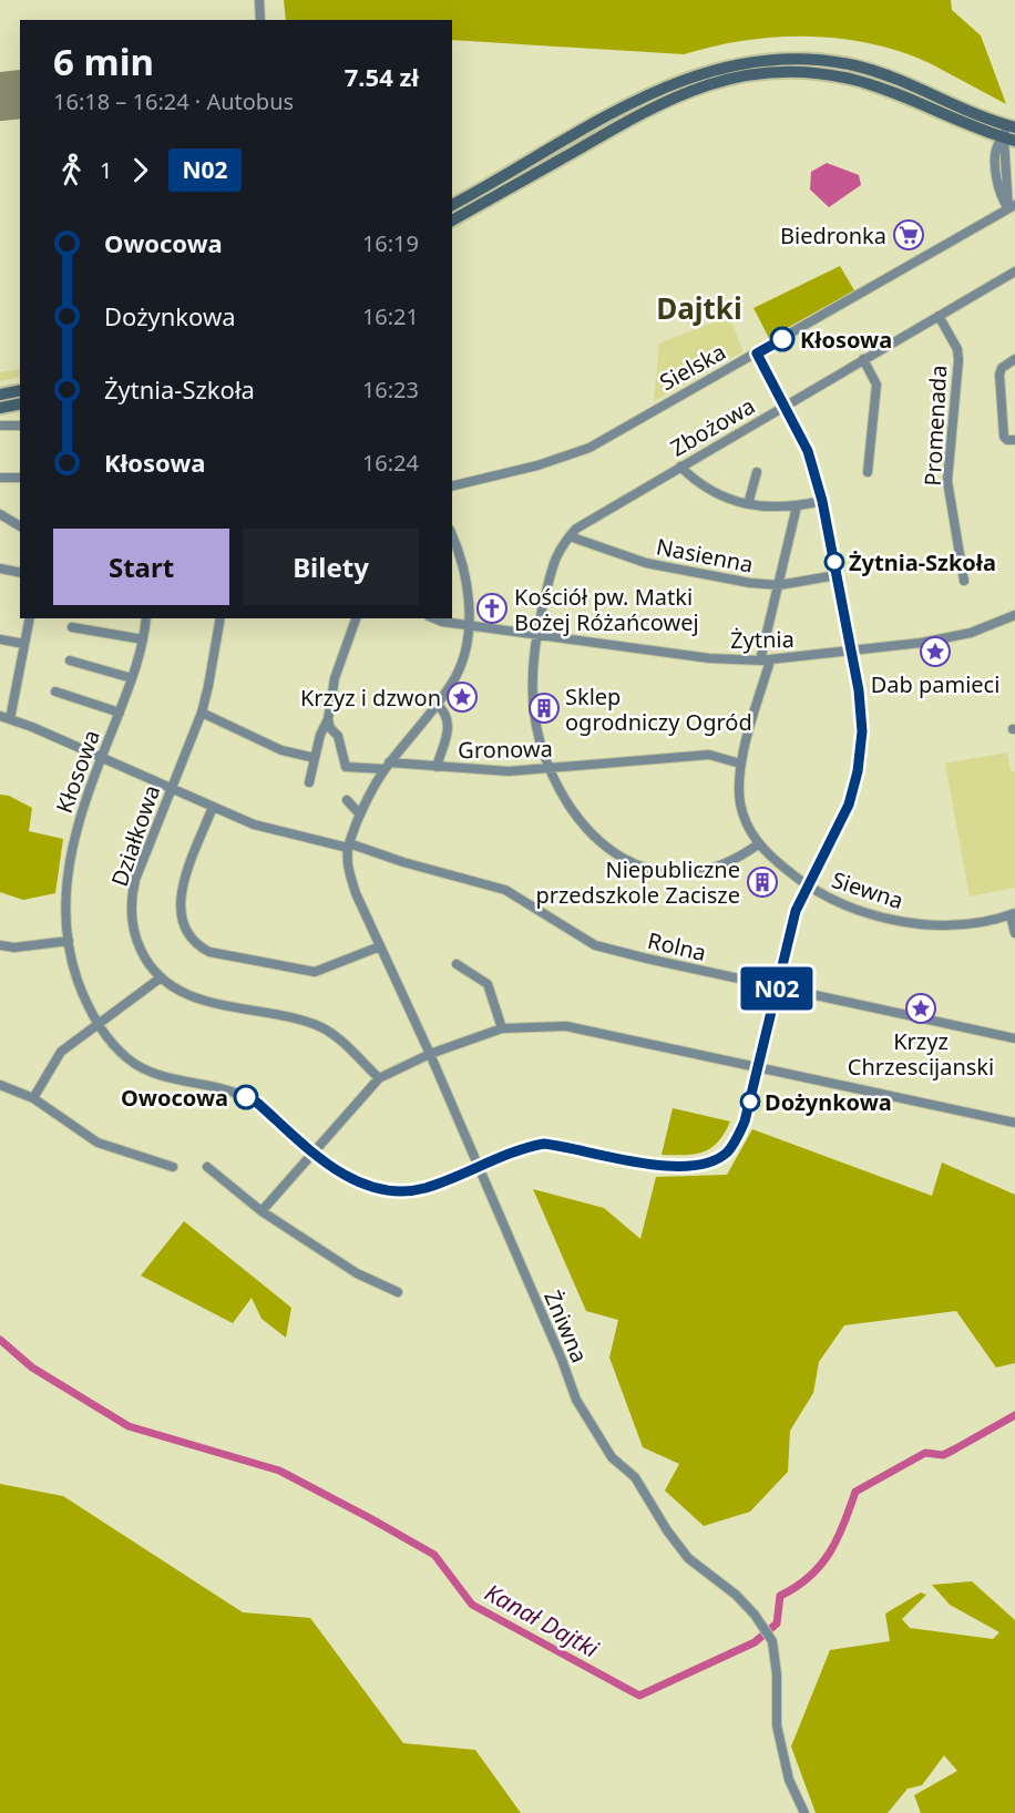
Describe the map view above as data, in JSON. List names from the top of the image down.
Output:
{
  "streets": {
    "street": [
      "Sielska",
      "Promenada",
      "Zbożowa",
      "Nasienna",
      "Żytnia",
      "Gronowa",
      "Kłosowa",
      "Działkowa",
      "Siewna",
      "Rolna",
      "Żniwna"
    ]
  },
  "crossings": [
    ["Sielska", "Kłosowa"],
    ["Promenada", "Zbożowa"],
    ["Zbożowa", "Nasienna"],
    ["Zbożowa", "Kłosowa"],
    ["Nasienna", "Kłosowa"],
    ["Żytnia", "Kłosowa"],
    ["Żytnia", "Siewna"],
    ["Żytnia", "Żniwna"],
    ["Gronowa", "Siewna"],
    ["Gronowa", "Żniwna"],
    ["Kłosowa", "Siewna"],
    ["Kłosowa", "Rolna"],
    ["Kłosowa", "Żniwna"],
    ["Działkowa", "Rolna"],
    ["Rolna", "Żniwna"]
  ],
  "districts": ["Dajtki"],
  "water": ["Kanał Dajtki"],
  "places": {
    "supermarket": ["Biedronka"],
    "other": [
      "Kłosowa",
      "Żytnia-Szkoła",
      "Owocowa",
      "Dożynkowa"
    ],
    "church": ["Kościół pw. Matki Bożej Różańcowej"],
    "place": ["Dab pamieci", "Krzyz i dzwon", "Krzyz Chrzescijanski"],
    "building": ["Sklep ogrodniczy Ogród", "Niepubliczne przedszkole Zacisze"]
  },
  "lines": ["bus line N02"],
  "page": {
    "on_map": "N02",
    "heading": ["6 min", "16:18 – 16:24 · Autobus", "7.54 zł"],
    "legs": ["1", "N02"],
    "list": [
      {
        "name": "Owocowa",
        "value": "16:19"
      },
      {
        "name": "Dożynkowa",
        "value": "16:21"
      },
      {
        "name": "Żytnia-Szkoła",
        "value": "16:23"
      },
      {
        "name": "Kłosowa",
        "value": "16:24"
      }
    ],
    "buttons": ["Start", "Bilety"]
  }
}
